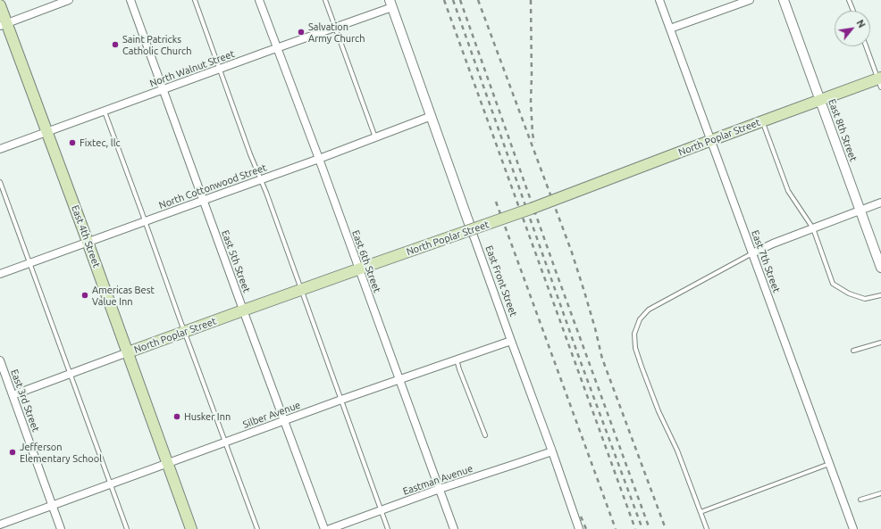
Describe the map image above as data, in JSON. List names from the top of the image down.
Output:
{
  "streets": {
    "main road": ["North Poplar Street", "East 4th Street"],
    "street": [
      "North Walnut Street",
      "East 8th Street",
      "North Cottonwood Street",
      "East 5th Street",
      "East 6th Street",
      "East 7th Street",
      "East Front Street",
      "East 3rd Street",
      "Silber Avenue",
      "Eastman Avenue"
    ]
  },
  "crossings": [
    ["North Walnut Street", "East 4th Street"],
    ["North Walnut Street", "East 5th Street"],
    ["North Walnut Street", "East 6th Street"],
    ["North Walnut Street", "East Front Street"],
    ["East 8th Street", "North Poplar Street"],
    ["North Poplar Street", "East 4th Street"],
    ["North Poplar Street", "East 5th Street"],
    ["North Poplar Street", "East 6th Street"],
    ["North Poplar Street", "East 7th Street"],
    ["North Poplar Street", "East 3rd Street"],
    ["North Cottonwood Street", "East 4th Street"],
    ["North Cottonwood Street", "East 5th Street"],
    ["North Cottonwood Street", "East 6th Street"],
    ["North Cottonwood Street", "East Front Street"],
    ["East 4th Street", "Silber Avenue"],
    ["East 5th Street", "Silber Avenue"],
    ["East 6th Street", "Silber Avenue"],
    ["East 6th Street", "Eastman Avenue"],
    ["East Front Street", "Silber Avenue"],
    ["East Front Street", "Eastman Avenue"],
    ["East 3rd Street", "Silber Avenue"]
  ],
  "places": [
    "Salvation Army Church",
    "Saint Patricks Catholic Church",
    "Fixtec, llc",
    "Americas Best Value Inn",
    "Husker Inn",
    "Jefferson Elementary School"
  ],
  "north": "top right"
}
